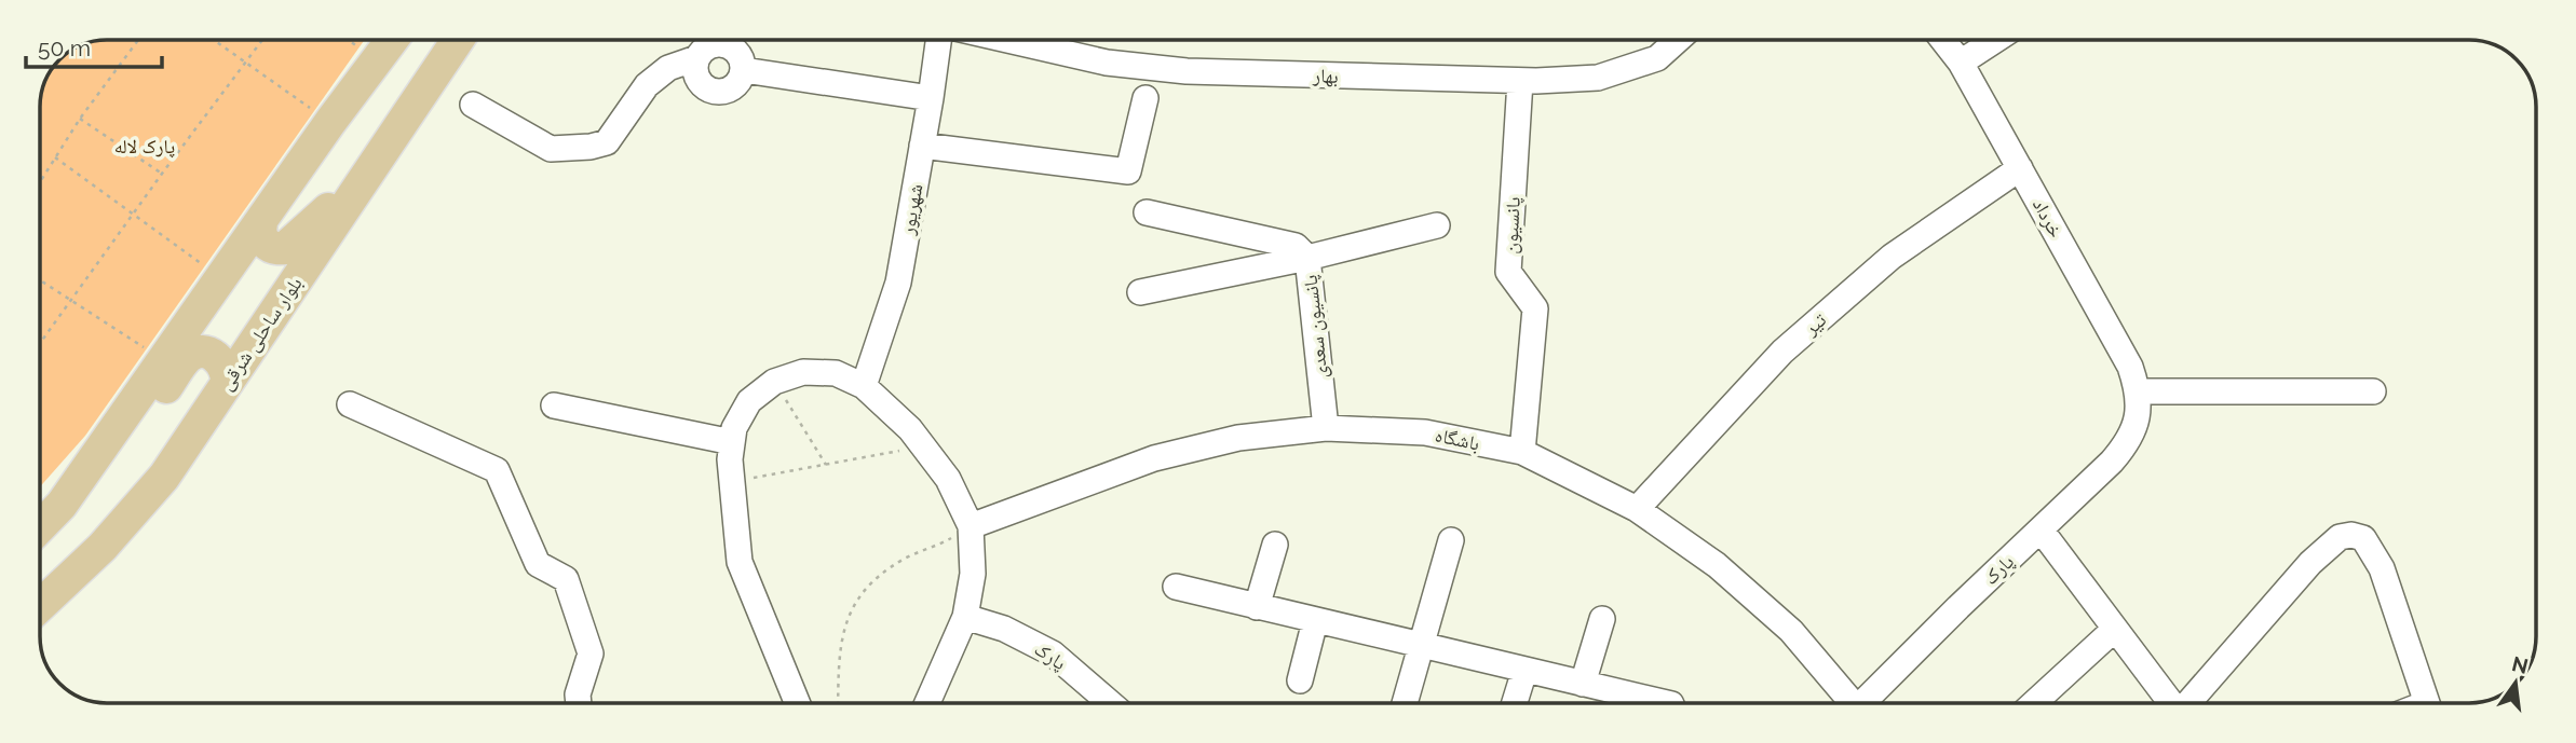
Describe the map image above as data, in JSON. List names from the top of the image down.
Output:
{
  "streets": {
    "main road": ["بلوار ساحلی شرقی"],
    "street": [
      "بهار",
      "شهریور",
      "خرداد",
      "پانسیون",
      "تیر",
      "پانسیون سعدی",
      "باشگاه",
      "پارک"
    ]
  },
  "crossings": [
    ["بهار", "پانسیون"],
    ["خرداد", "تیر"],
    ["خرداد", "پارک"],
    ["پانسیون", "باشگاه"],
    ["تیر", "باشگاه"],
    ["پانسیون سعدی", "باشگاه"]
  ],
  "parks": ["پارک لاله"],
  "scale_bar": "50 m",
  "north": "top"
}
